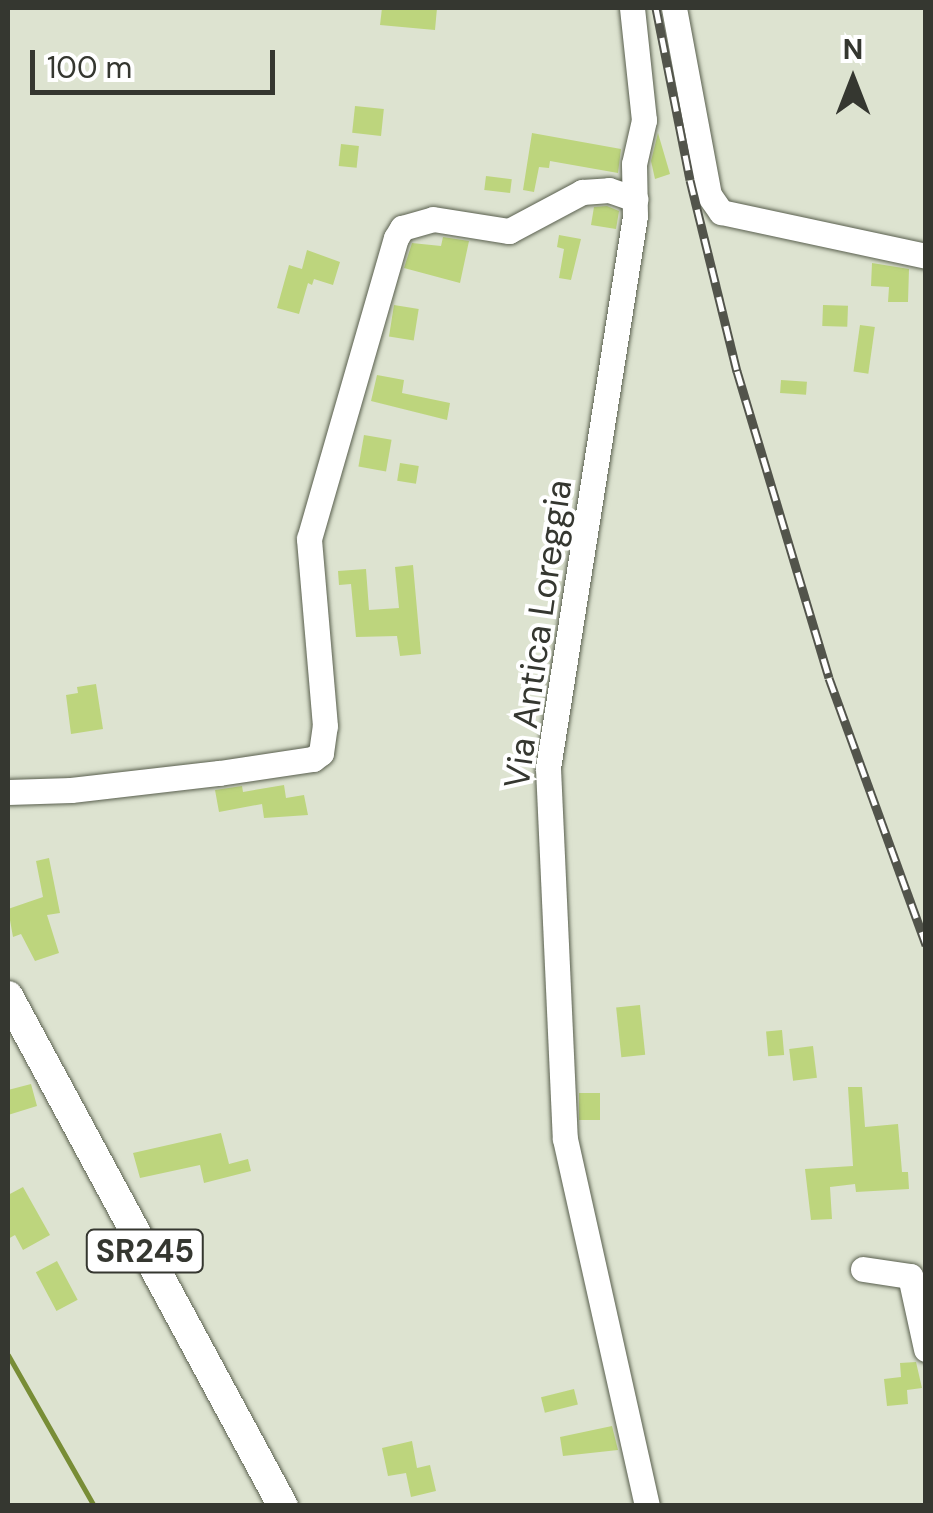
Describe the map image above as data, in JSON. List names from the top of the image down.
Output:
{
  "streets": {
    "main road": ["SR245"],
    "street": ["Via Antica Loreggia"]
  },
  "scale_bar": "100 m",
  "north": "top"
}
